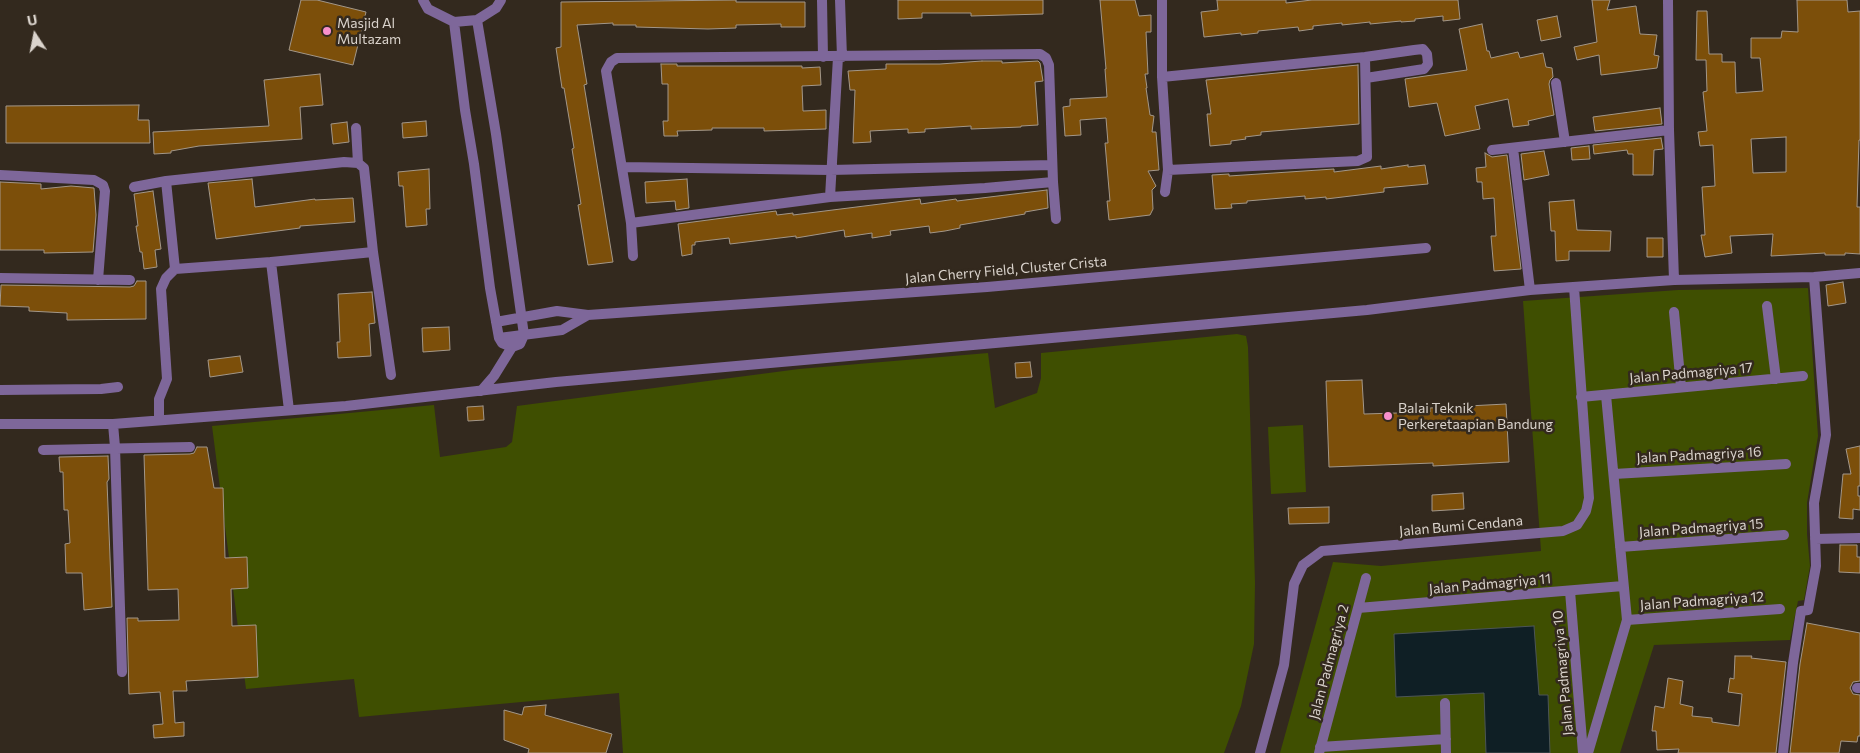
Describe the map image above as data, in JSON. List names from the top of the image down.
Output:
{
  "streets": {
    "street": [
      "Jalan Cherry Field, Cluster Crista",
      "Jalan Padmagriya 17",
      "Jalan Padmagriya 16",
      "Jalan Bumi Cendana",
      "Jalan Padmagriya 15",
      "Jalan Padmagriya 11",
      "Jalan Padmagriya 12",
      "Jalan Padmagriya 2",
      "Jalan Padmagriya 10"
    ]
  },
  "crossings": [
    ["Jalan Padmagriya 17", "Jalan Bumi Cendana"],
    ["Jalan Padmagriya 17", "Jalan Padmagriya 10"],
    ["Jalan Padmagriya 16", "Jalan Padmagriya 10"],
    ["Jalan Padmagriya 15", "Jalan Padmagriya 10"],
    ["Jalan Padmagriya 11", "Jalan Padmagriya 2"],
    ["Jalan Padmagriya 11", "Jalan Padmagriya 10"],
    ["Jalan Padmagriya 12", "Jalan Padmagriya 10"]
  ],
  "places": ["Masjid Al Multazam", "Balai Teknik Perkeretaapian Bandung"],
  "north": "top"
}
